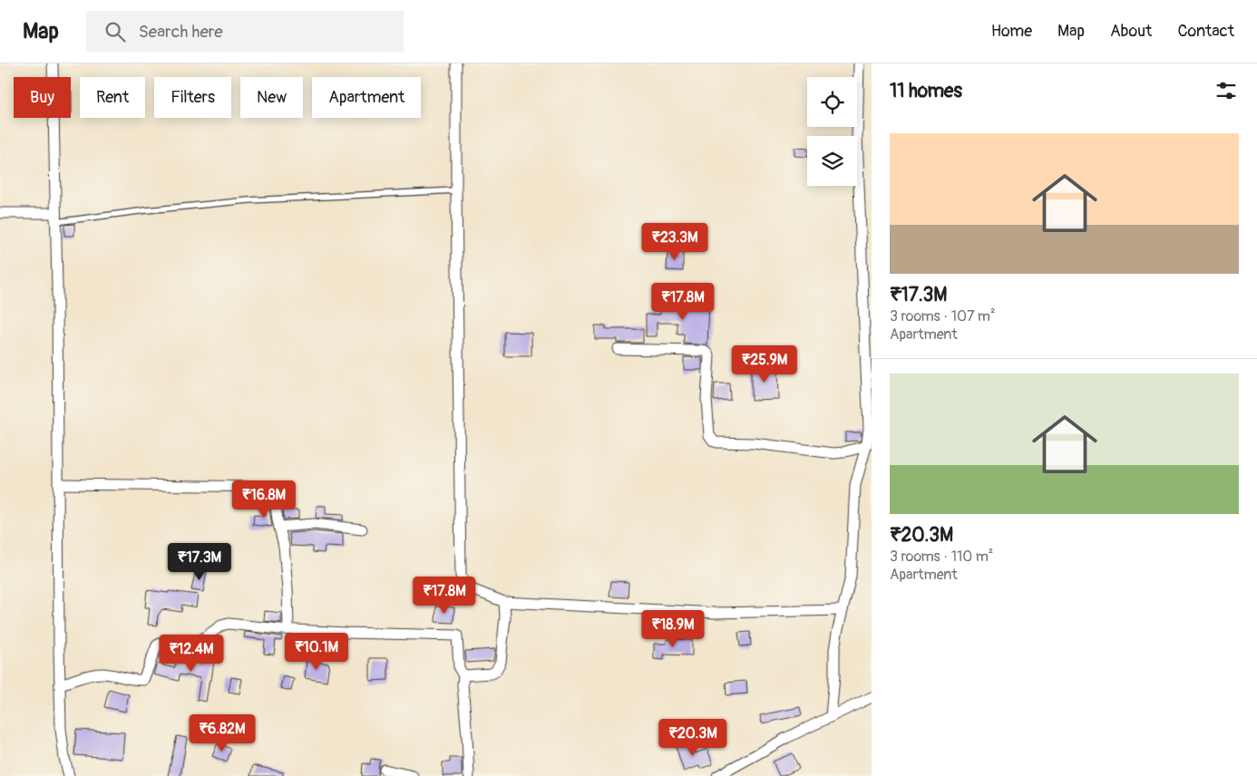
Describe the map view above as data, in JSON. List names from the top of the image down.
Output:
{
  "page": {
    "header": "Map",
    "search": "Search here",
    "nav": [
      "Home",
      "Map",
      "About",
      "Contact"
    ],
    "heading": "11 homes",
    "chip": [
      "Buy",
      "Rent",
      "Filters",
      "New",
      "Apartment"
    ],
    "list": [
      {
        "name": "₹17.3M",
        "note": "3 rooms · 107 m² · Apartment"
      },
      {
        "name": "₹20.3M",
        "note": "3 rooms · 110 m² · Apartment"
      }
    ],
    "price": [
      "₹23.3M",
      "₹17.8M",
      "₹25.9M",
      "₹16.8M",
      "₹17.3M",
      "₹17.8M",
      "₹18.9M",
      "₹10.1M",
      "₹12.4M",
      "₹6.82M",
      "₹20.3M"
    ]
  }
}
